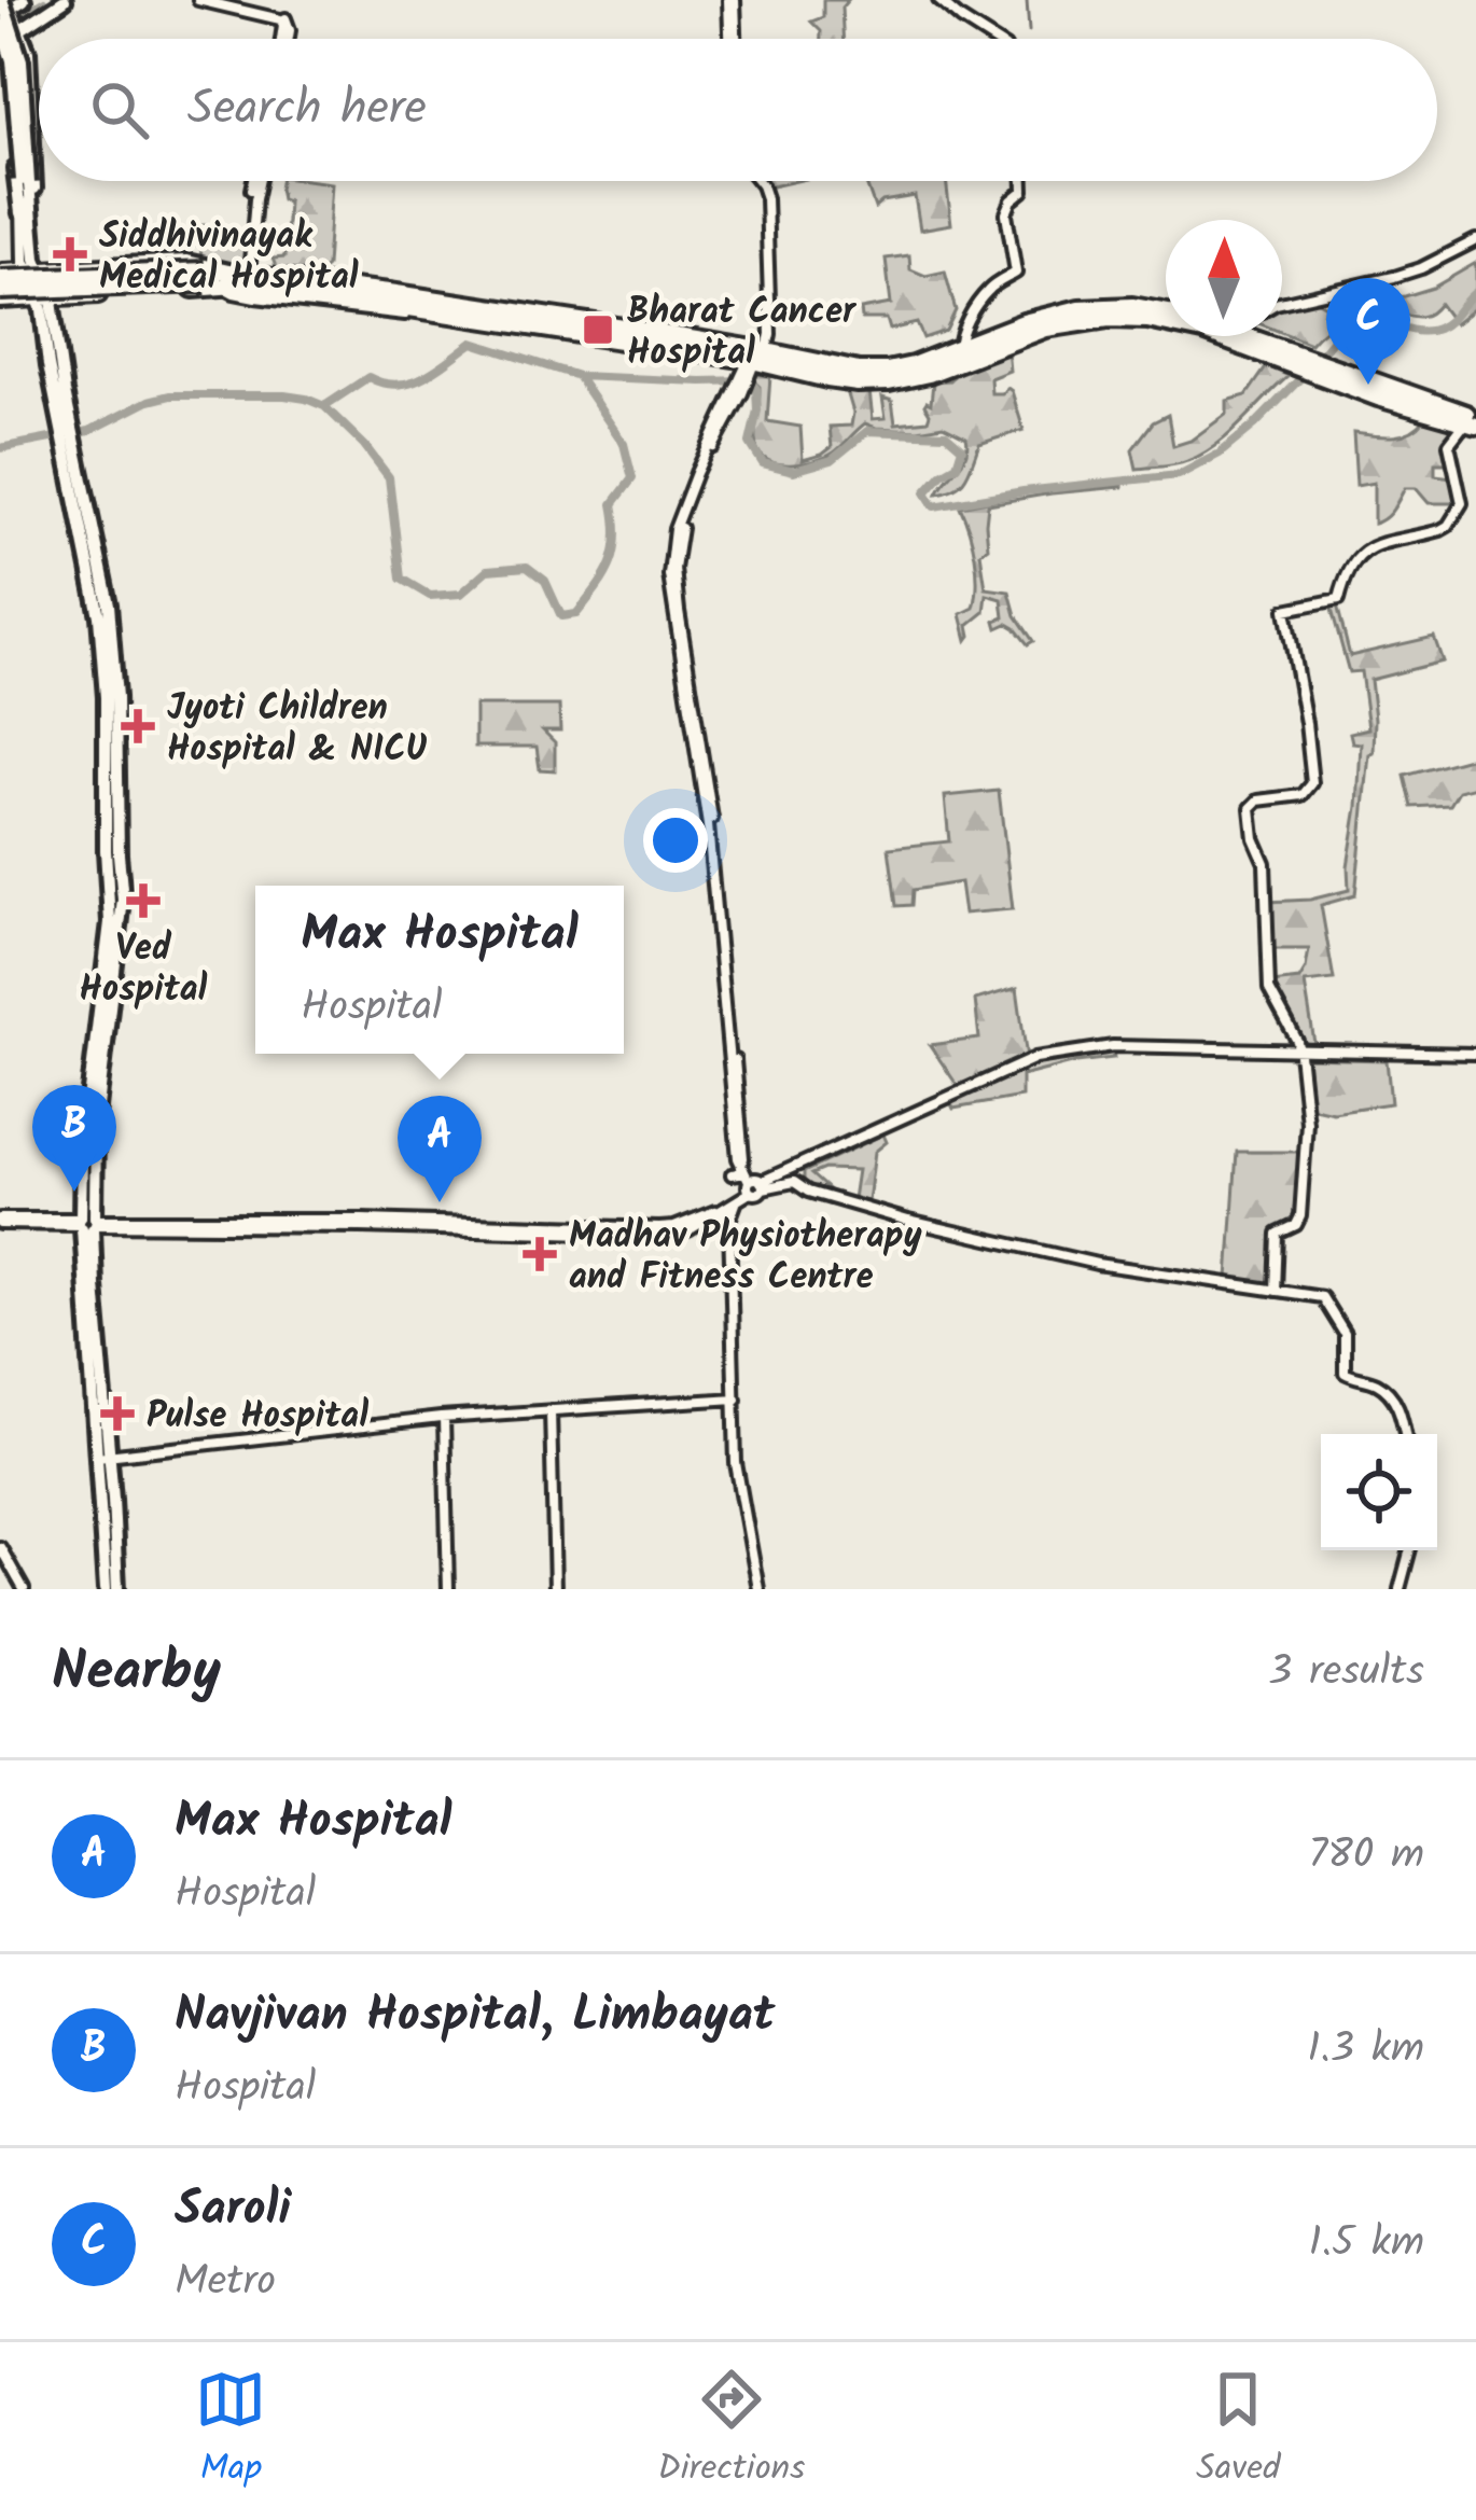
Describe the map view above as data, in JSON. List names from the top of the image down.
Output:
{
  "places": {
    "health": [
      "Siddhivinayak Medical Hospital",
      "Jyoti Children Hospital & NICU",
      "Ved Hospital",
      "Madhav Physiotherapy and Fitness Centre",
      "Pulse Hospital"
    ],
    "transit": ["Bharat Cancer Hospital"]
  },
  "north": "top",
  "page": {
    "search": "Search here",
    "pins": ["C", "B", "A"],
    "popup": ["Max Hospital", "Hospital"],
    "heading": ["Nearby", "3 results"],
    "list": [
      {
        "mark": "A",
        "name": "Max Hospital",
        "note": "Hospital",
        "value": "780 m"
      },
      {
        "mark": "B",
        "name": "Navjivan Hospital, Limbayat",
        "note": "Hospital",
        "value": "1.3 km"
      },
      {
        "mark": "C",
        "name": "Saroli",
        "note": "Metro",
        "value": "1.5 km"
      }
    ],
    "nav": ["Map", "Directions", "Saved"]
  }
}
